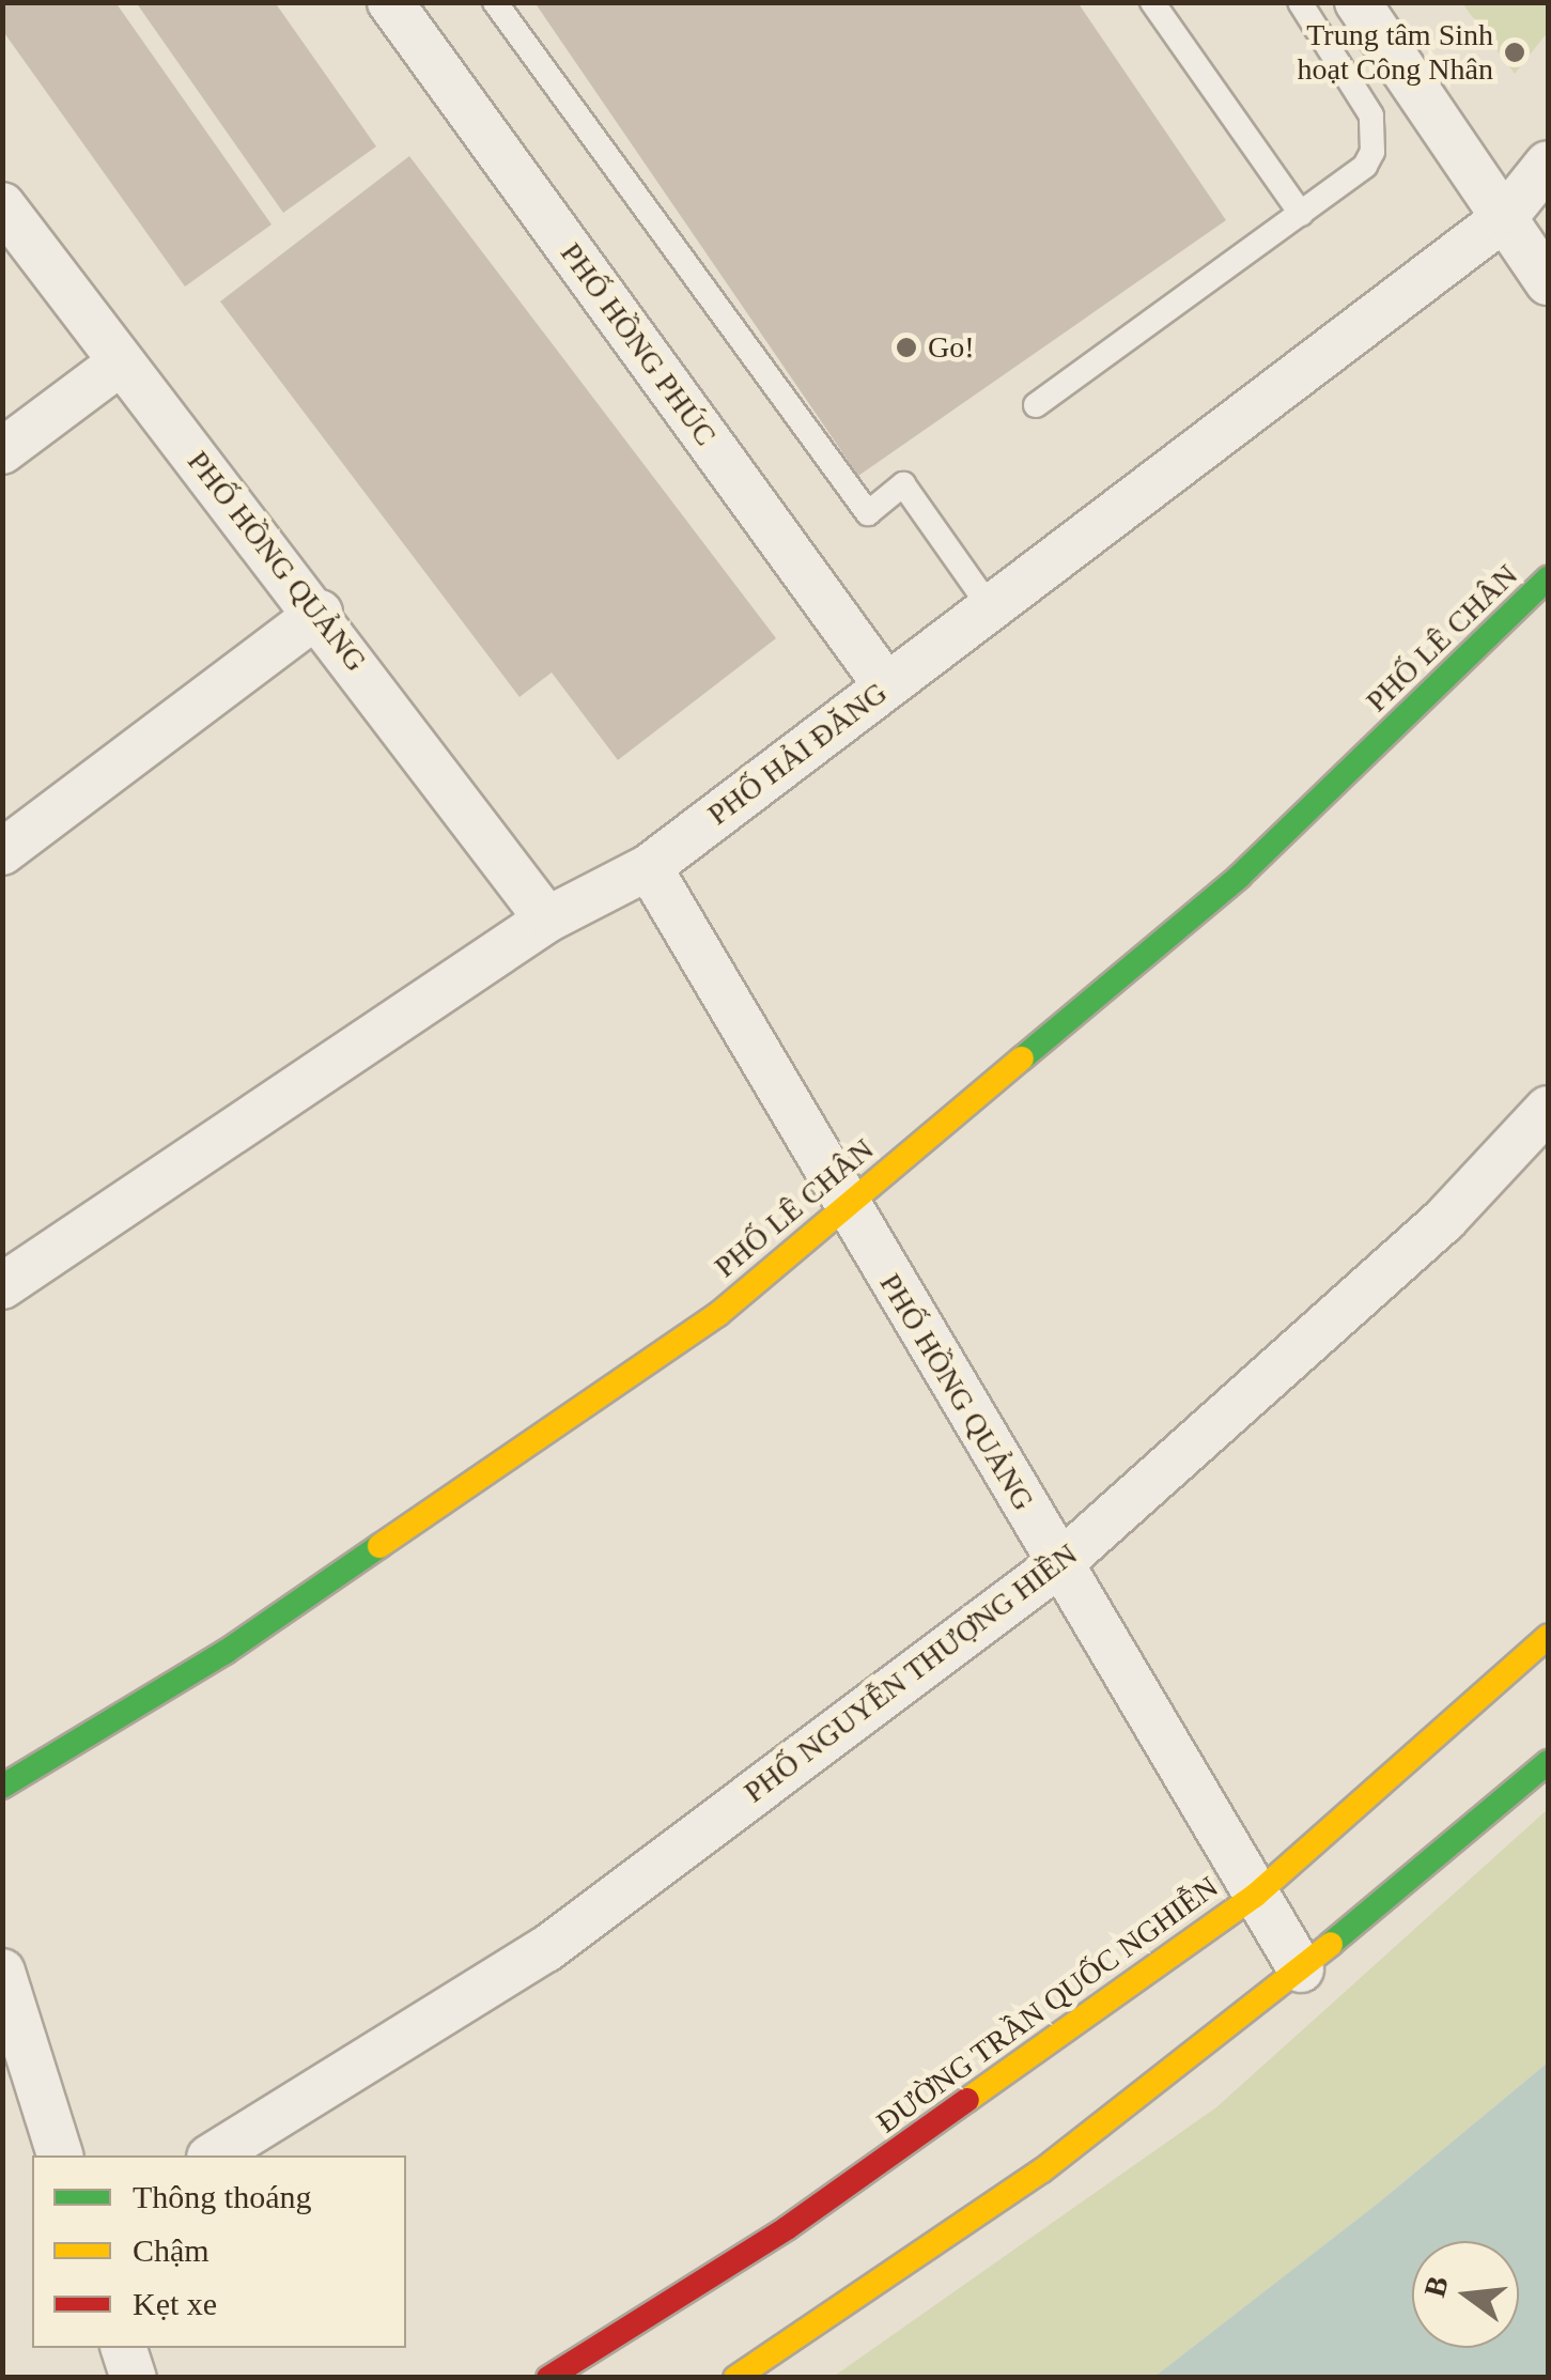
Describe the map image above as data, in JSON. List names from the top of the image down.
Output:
{
  "streets": {
    "main road": ["PHỐ LÊ CHÂN", "ĐƯỜNG TRẦN QUỐC NGHIỄN"],
    "street": [
      "PHỐ HỒNG PHÚC",
      "PHỐ HỒNG QUẢNG",
      "PHỐ HẢI ĐĂNG",
      "PHỐ NGUYỄN THƯỢNG HIỀN"
    ]
  },
  "crossings": [
    ["PHỐ HỒNG PHÚC", "PHỐ HẢI ĐĂNG"],
    ["PHỐ HỒNG QUẢNG", "PHỐ LÊ CHÂN"],
    ["PHỐ HỒNG QUẢNG", "PHỐ HẢI ĐĂNG"],
    ["PHỐ HỒNG QUẢNG", "PHỐ NGUYỄN THƯỢNG HIỀN"],
    ["PHỐ HỒNG QUẢNG", "ĐƯỜNG TRẦN QUỐC NGHIỄN"]
  ],
  "places": ["Trung tâm Sinh hoạt Công Nhân", "Go!"],
  "legend": ["Thông thoáng", "Chậm", "Kẹt xe"],
  "north": "left"
}
